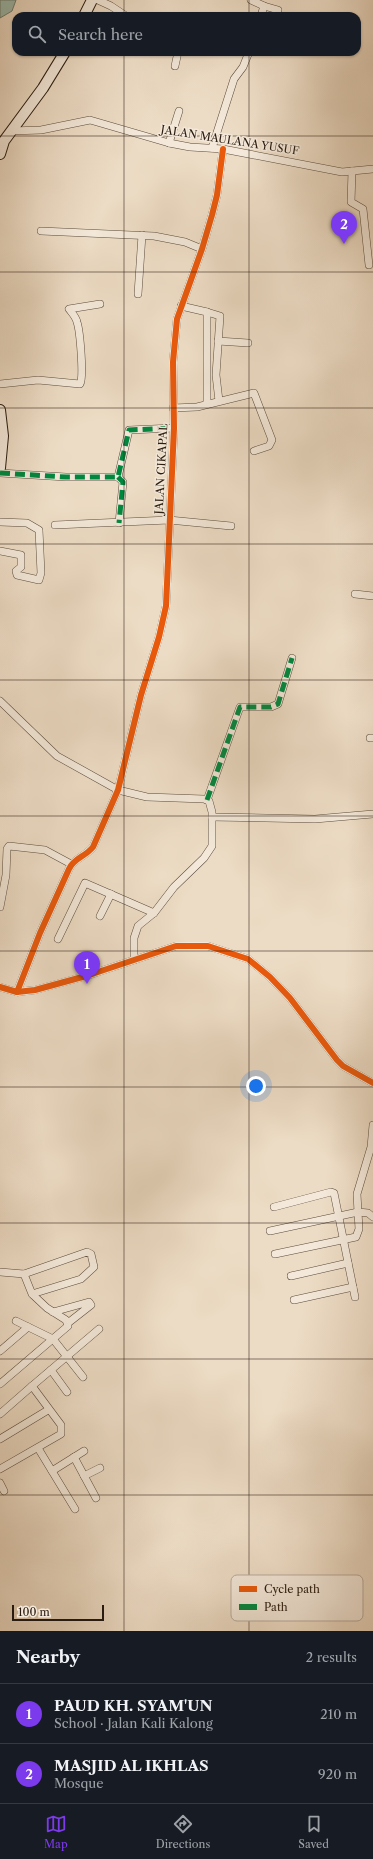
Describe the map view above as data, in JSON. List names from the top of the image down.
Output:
{
  "streets": {
    "street": ["JALAN MAULANA YUSUF", "JALAN CIKAPAL"]
  },
  "crossings": [
    ["JALAN MAULANA YUSUF", "JALAN CIKAPAL"]
  ],
  "legend": ["Cycle path", "Path"],
  "scale_bar": "100 m",
  "page": {
    "search": "Search here",
    "pins": ["2", "1"],
    "scale": "100 m",
    "heading": ["Nearby", "2 results"],
    "list": [
      {
        "mark": "1",
        "name": "PAUD KH. SYAM'UN",
        "note": "School · Jalan Kali Kalong",
        "value": "210 m"
      },
      {
        "mark": "2",
        "name": "MASJID AL IKHLAS",
        "note": "Mosque",
        "value": "920 m"
      }
    ],
    "nav": ["Map", "Directions", "Saved"]
  }
}
